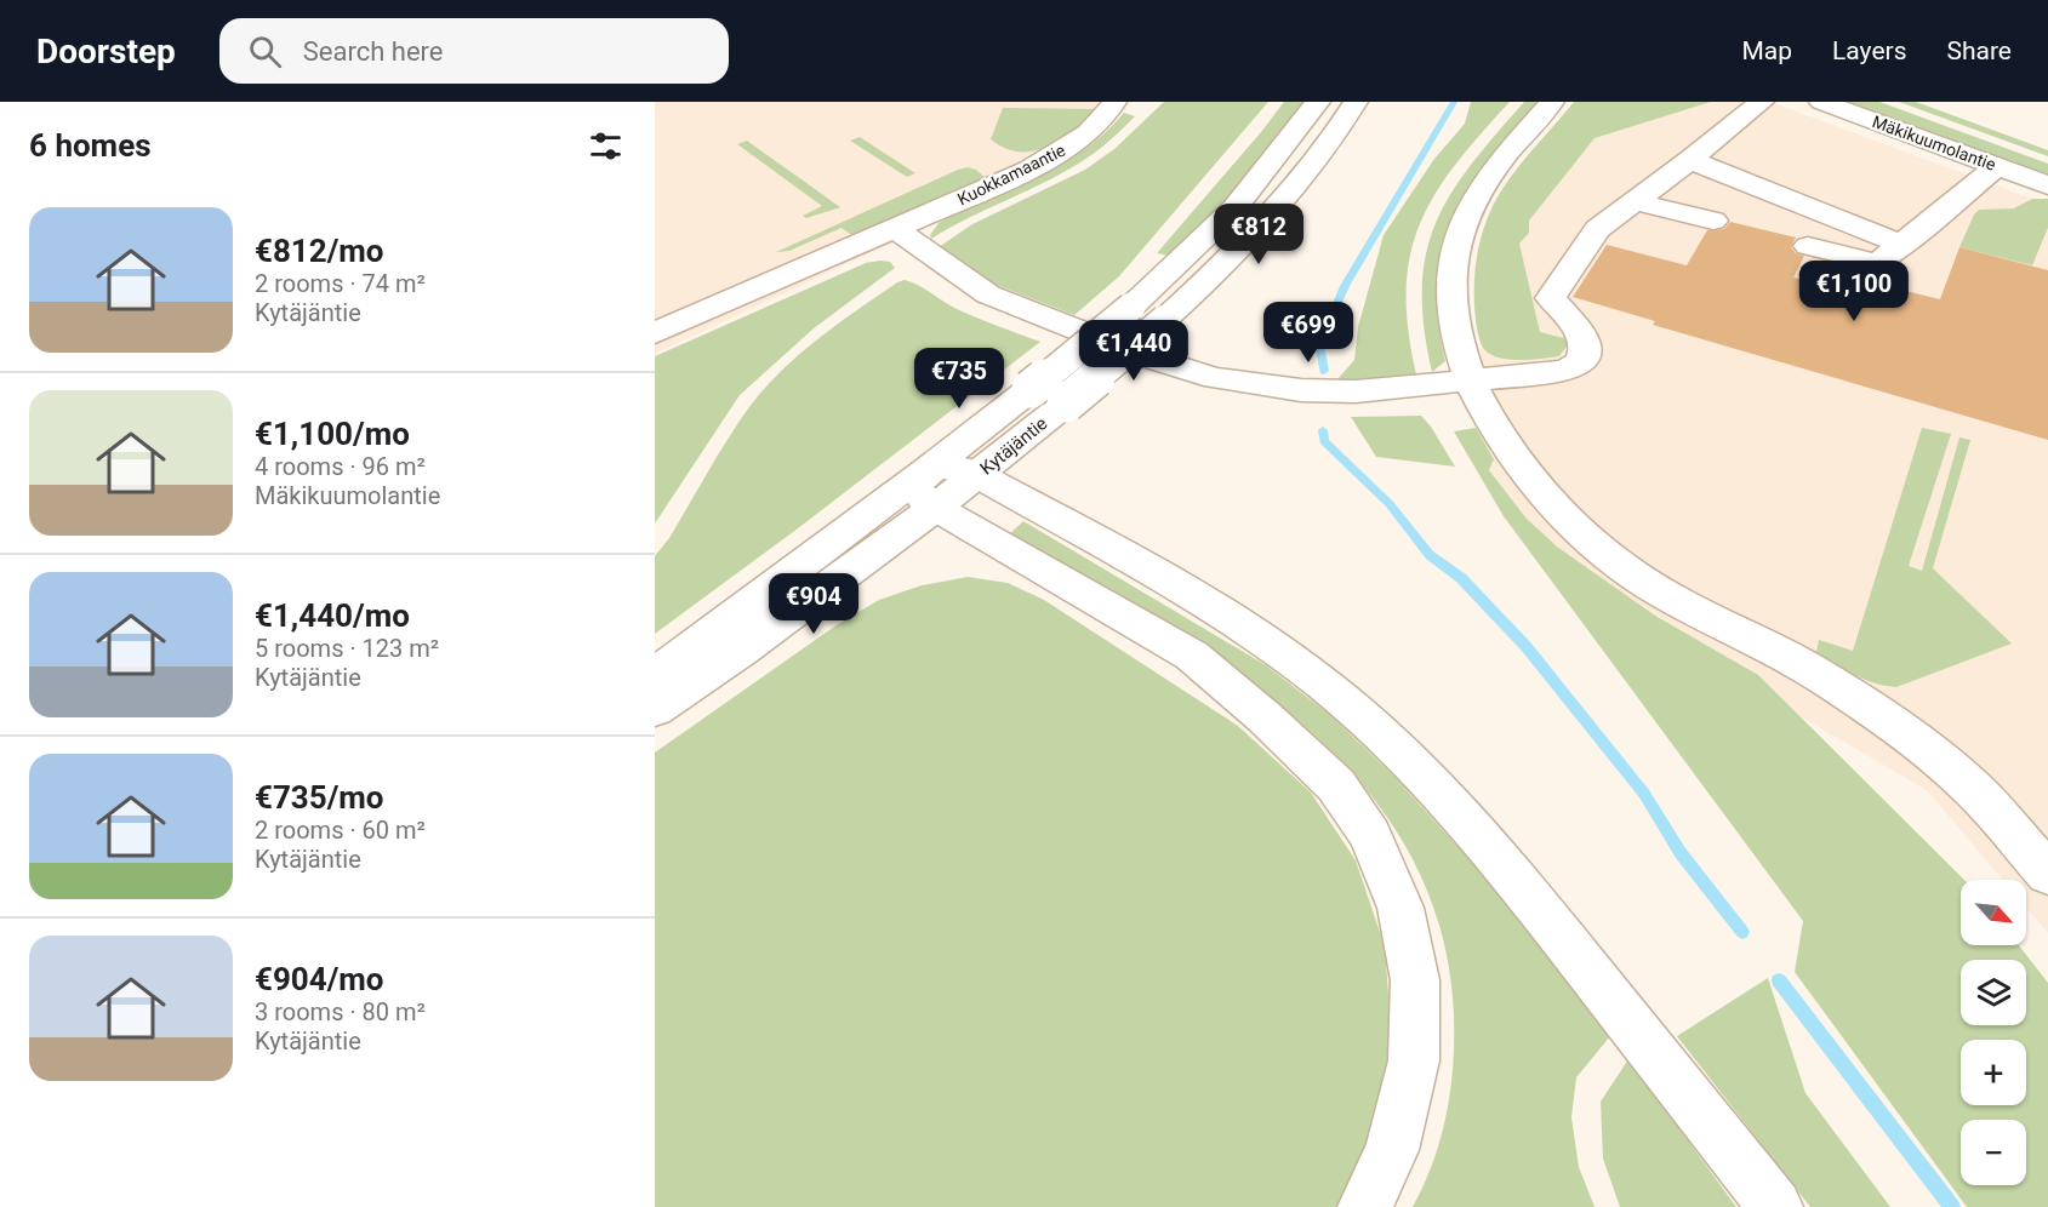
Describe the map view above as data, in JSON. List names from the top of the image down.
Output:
{
  "streets": {
    "main road": ["Mäkikuumolantie", "Kuokkamaantie", "Kytäjäntie"]
  },
  "north": "bottom right",
  "page": {
    "header": "Doorstep",
    "search": "Search here",
    "nav": ["Map", "Layers", "Share"],
    "heading": "6 homes",
    "list": [
      {
        "name": "€812/mo",
        "note": "2 rooms · 74 m² · Kytäjäntie"
      },
      {
        "name": "€1,100/mo",
        "note": "4 rooms · 96 m² · Mäkikuumolantie"
      },
      {
        "name": "€1,440/mo",
        "note": "5 rooms · 123 m² · Kytäjäntie"
      },
      {
        "name": "€735/mo",
        "note": "2 rooms · 60 m² · Kytäjäntie"
      },
      {
        "name": "€904/mo",
        "note": "3 rooms · 80 m² · Kytäjäntie"
      }
    ],
    "price": [
      "€812",
      "€1,100",
      "€699",
      "€1,440",
      "€735",
      "€904"
    ],
    "map_buttons": ["+", "−"]
  }
}
